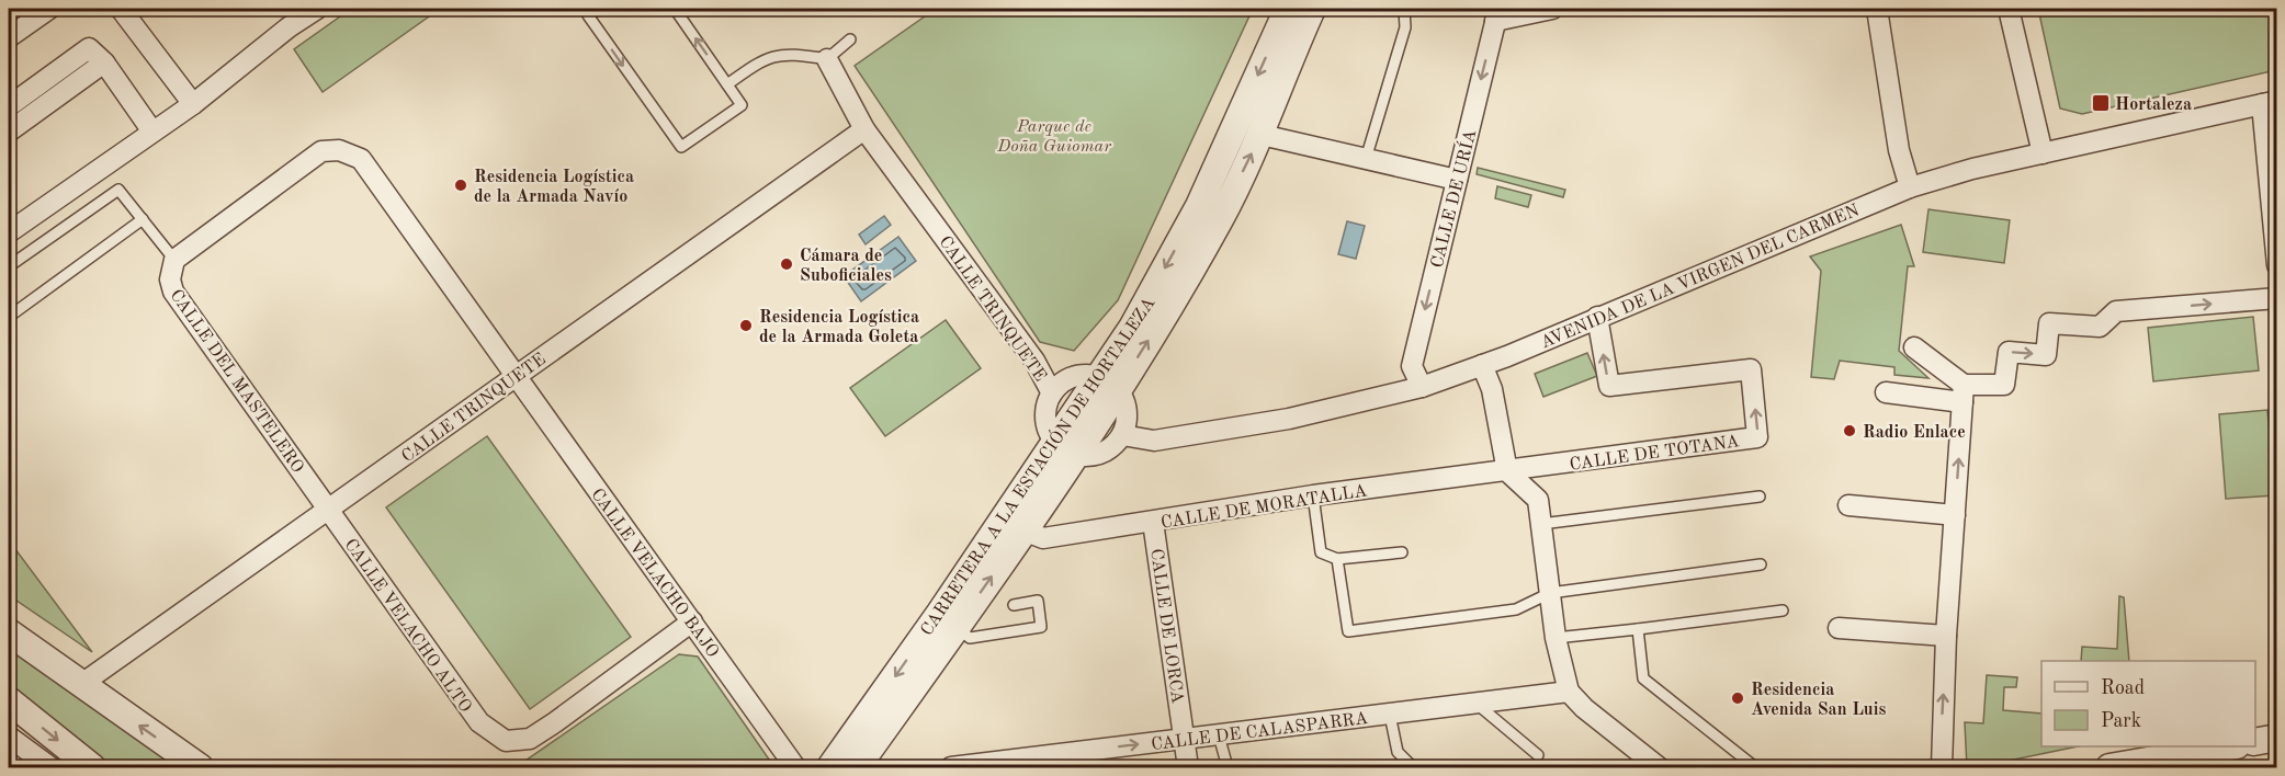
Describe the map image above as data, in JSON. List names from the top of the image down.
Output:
{
  "streets": {
    "street": [
      "CALLE DE URÍA",
      "AVENIDA DE LA VIRGEN DEL CARMEN",
      "CALLE TRINQUETE",
      "CALLE DEL MASTELERO",
      "CALLE DE TOTANA",
      "CARRETERA A LA ESTACIÓN DE HORTALEZA",
      "CALLE DE MORATALLA",
      "CALLE VELACHO BAJO",
      "CALLE VELACHO ALTO",
      "CALLE DE LORCA",
      "CALLE DE CALASPARRA"
    ]
  },
  "crossings": [
    ["CALLE DE URÍA", "AVENIDA DE LA VIRGEN DEL CARMEN"],
    ["AVENIDA DE LA VIRGEN DEL CARMEN", "CALLE DE TOTANA"],
    ["CALLE TRINQUETE", "CALLE DEL MASTELERO"],
    ["CALLE TRINQUETE", "CALLE VELACHO BAJO"],
    ["CALLE TRINQUETE", "CALLE VELACHO ALTO"],
    ["CALLE DEL MASTELERO", "CALLE VELACHO BAJO"],
    ["CALLE DEL MASTELERO", "CALLE VELACHO ALTO"],
    ["CALLE DE TOTANA", "CALLE DE MORATALLA"],
    ["CARRETERA A LA ESTACIÓN DE HORTALEZA", "CALLE DE MORATALLA"],
    ["CALLE DE MORATALLA", "CALLE DE LORCA"],
    ["CALLE VELACHO BAJO", "CALLE VELACHO ALTO"],
    ["CALLE DE LORCA", "CALLE DE CALASPARRA"]
  ],
  "one_way": ["CALLE DE URÍA", "CALLE DE CALASPARRA"],
  "parks": ["Parque de Doña Guiomar"],
  "places": {
    "transit": ["Hortaleza"],
    "other": [
      "Residencia Logística de la Armada Navío",
      "Cámara de Suboficiales",
      "Residencia Logística de la Armada Goleta",
      "Radio Enlace",
      "Residencia Avenida San Luis"
    ]
  },
  "legend": ["Road", "Park"]
}
